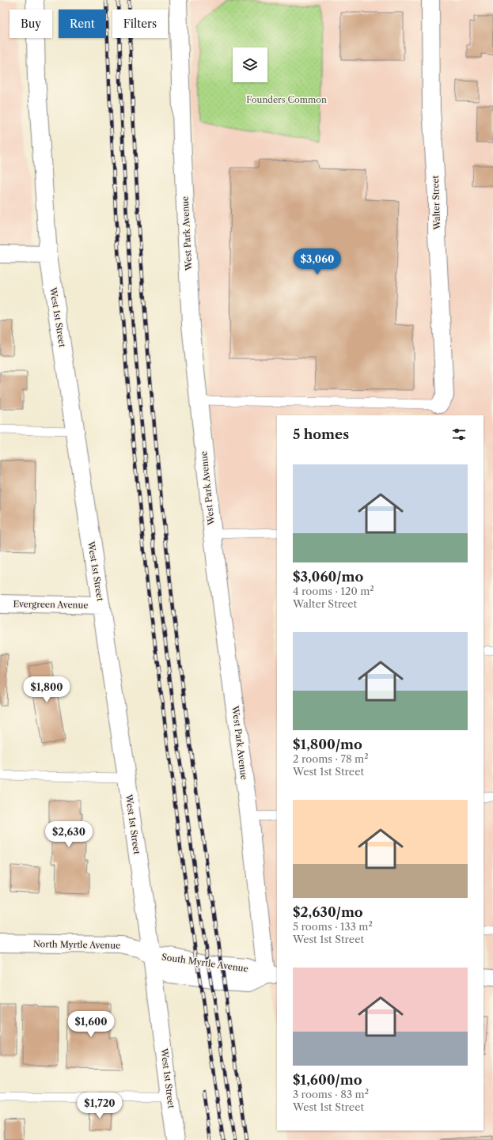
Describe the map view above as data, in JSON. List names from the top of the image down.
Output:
{
  "streets": {
    "street": [
      "Walter Street",
      "West Park Avenue",
      "West 1st Street",
      "Evergreen Avenue",
      "North Myrtle Avenue",
      "South Myrtle Avenue"
    ]
  },
  "crossings": [
    ["West Park Avenue", "South Myrtle Avenue"],
    ["West 1st Street", "Evergreen Avenue"],
    ["West 1st Street", "North Myrtle Avenue"],
    ["West 1st Street", "South Myrtle Avenue"],
    ["North Myrtle Avenue", "South Myrtle Avenue"]
  ],
  "parks": ["Founders Common"],
  "page": {
    "chip": ["Buy", "Rent", "Filters"],
    "price": [
      "$3,060",
      "$1,800",
      "$2,630",
      "$1,600",
      "$1,720"
    ],
    "heading": "5 homes",
    "list": [
      {
        "name": "$3,060/mo",
        "note": "4 rooms · 120 m² · Walter Street"
      },
      {
        "name": "$1,800/mo",
        "note": "2 rooms · 78 m² · West 1st Street"
      },
      {
        "name": "$2,630/mo",
        "note": "5 rooms · 133 m² · West 1st Street"
      },
      {
        "name": "$1,600/mo",
        "note": "3 rooms · 83 m² · West 1st Street"
      }
    ]
  }
}
